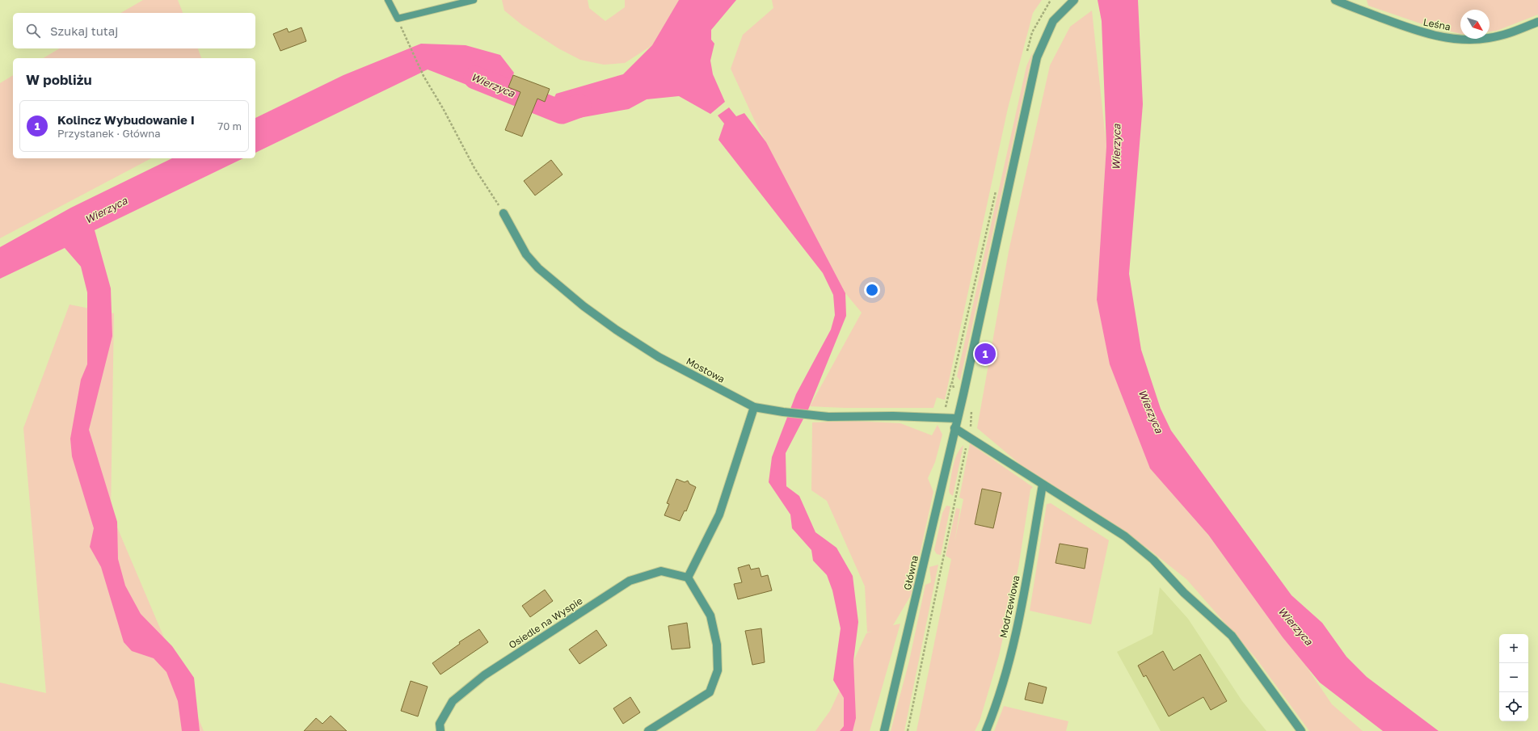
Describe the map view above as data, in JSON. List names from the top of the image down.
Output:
{
  "streets": {
    "street": [
      "Leśna",
      "Mostowa",
      "Główna",
      "Modrzewiowa",
      "Osiedle na Wyspie"
    ]
  },
  "crossings": [
    ["Mostowa", "Główna"]
  ],
  "water": ["Wierzyca"],
  "north": "bottom right",
  "page": {
    "search": "Szukaj tutaj",
    "heading": "W pobliżu",
    "list": [
      {
        "mark": "1",
        "name": "Kolincz Wybudowanie I",
        "note": "Przystanek · Główna",
        "value": "70 m"
      }
    ],
    "pins": "1",
    "map_buttons": ["+", "−"]
  }
}
